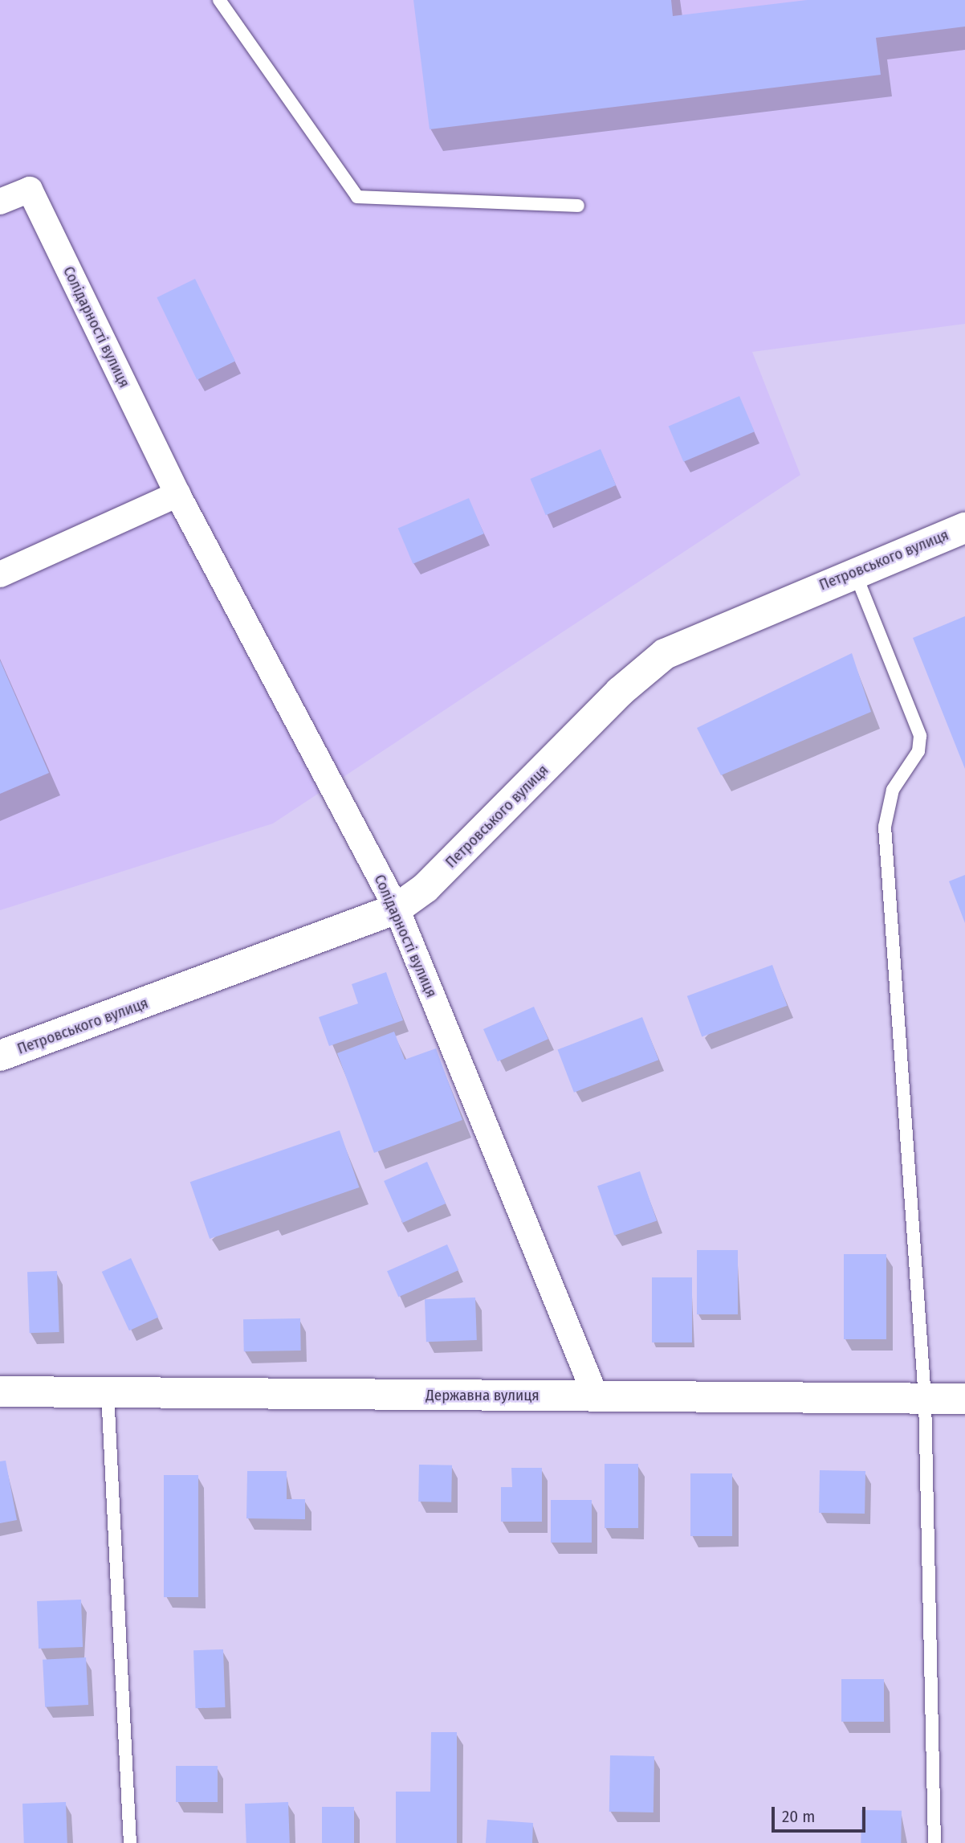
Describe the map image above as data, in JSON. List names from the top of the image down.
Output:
{
  "streets": {
    "main road": ["Петровського вулиця", "Державна вулиця"],
    "street": ["Солідарності вулиця"]
  },
  "crossings": [
    ["Солідарності вулиця", "Петровського вулиця"],
    ["Солідарності вулиця", "Державна вулиця"]
  ],
  "scale_bar": "20 m"
}
